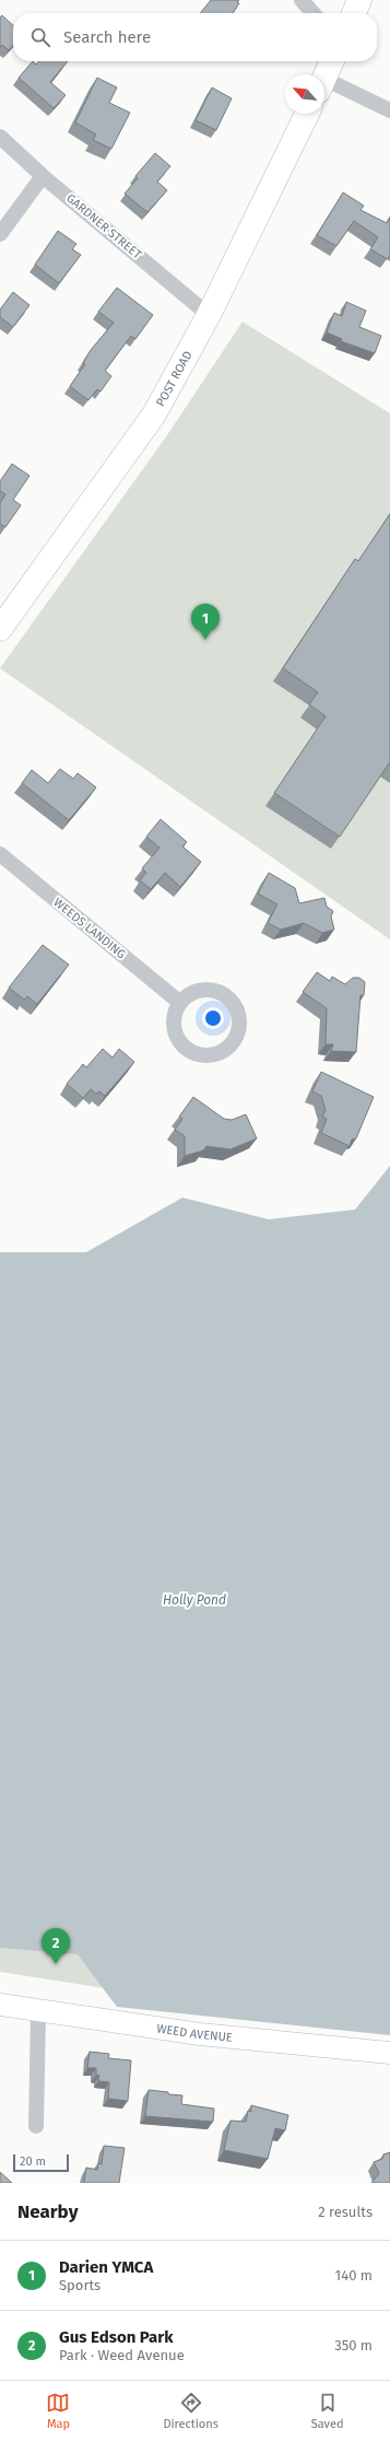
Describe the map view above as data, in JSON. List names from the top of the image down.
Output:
{
  "streets": {
    "main road": ["POST ROAD"],
    "street": ["GARDNER STREET", "WEEDS LANDING", "WEED AVENUE"]
  },
  "crossings": [
    ["GARDNER STREET", "POST ROAD"]
  ],
  "water": ["Holly Pond"],
  "scale_bar": "20 m",
  "north": "top left",
  "page": {
    "search": "Search here",
    "pins": ["1", "2"],
    "scale": "20 m",
    "heading": ["Nearby", "2 results"],
    "list": [
      {
        "mark": "1",
        "name": "Darien YMCA",
        "note": "Sports",
        "value": "140 m"
      },
      {
        "mark": "2",
        "name": "Gus Edson Park",
        "note": "Park · Weed Avenue",
        "value": "350 m"
      }
    ],
    "nav": ["Map", "Directions", "Saved"]
  }
}
